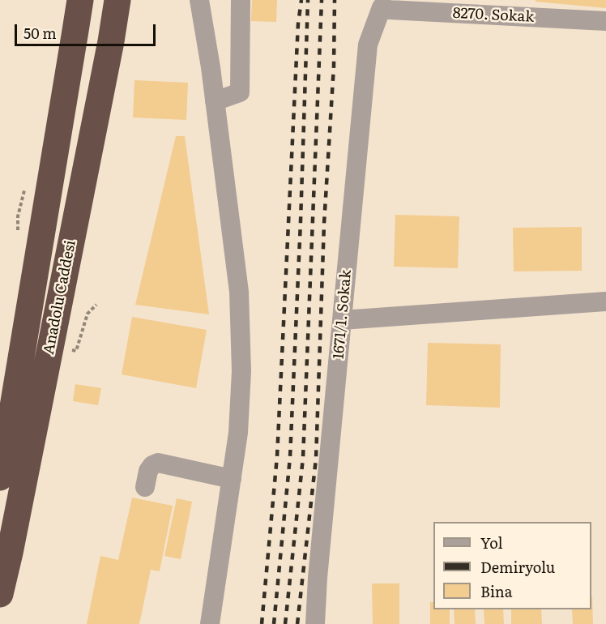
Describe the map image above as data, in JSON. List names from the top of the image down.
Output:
{
  "streets": {
    "highway": ["Anadolu Caddesi"],
    "street": ["8270. Sokak", "1671/1. Sokak"]
  },
  "crossings": [
    ["8270. Sokak", "1671/1. Sokak"]
  ],
  "legend": ["Yol", "Demiryolu", "Bina"],
  "scale_bar": "50 m"
}
